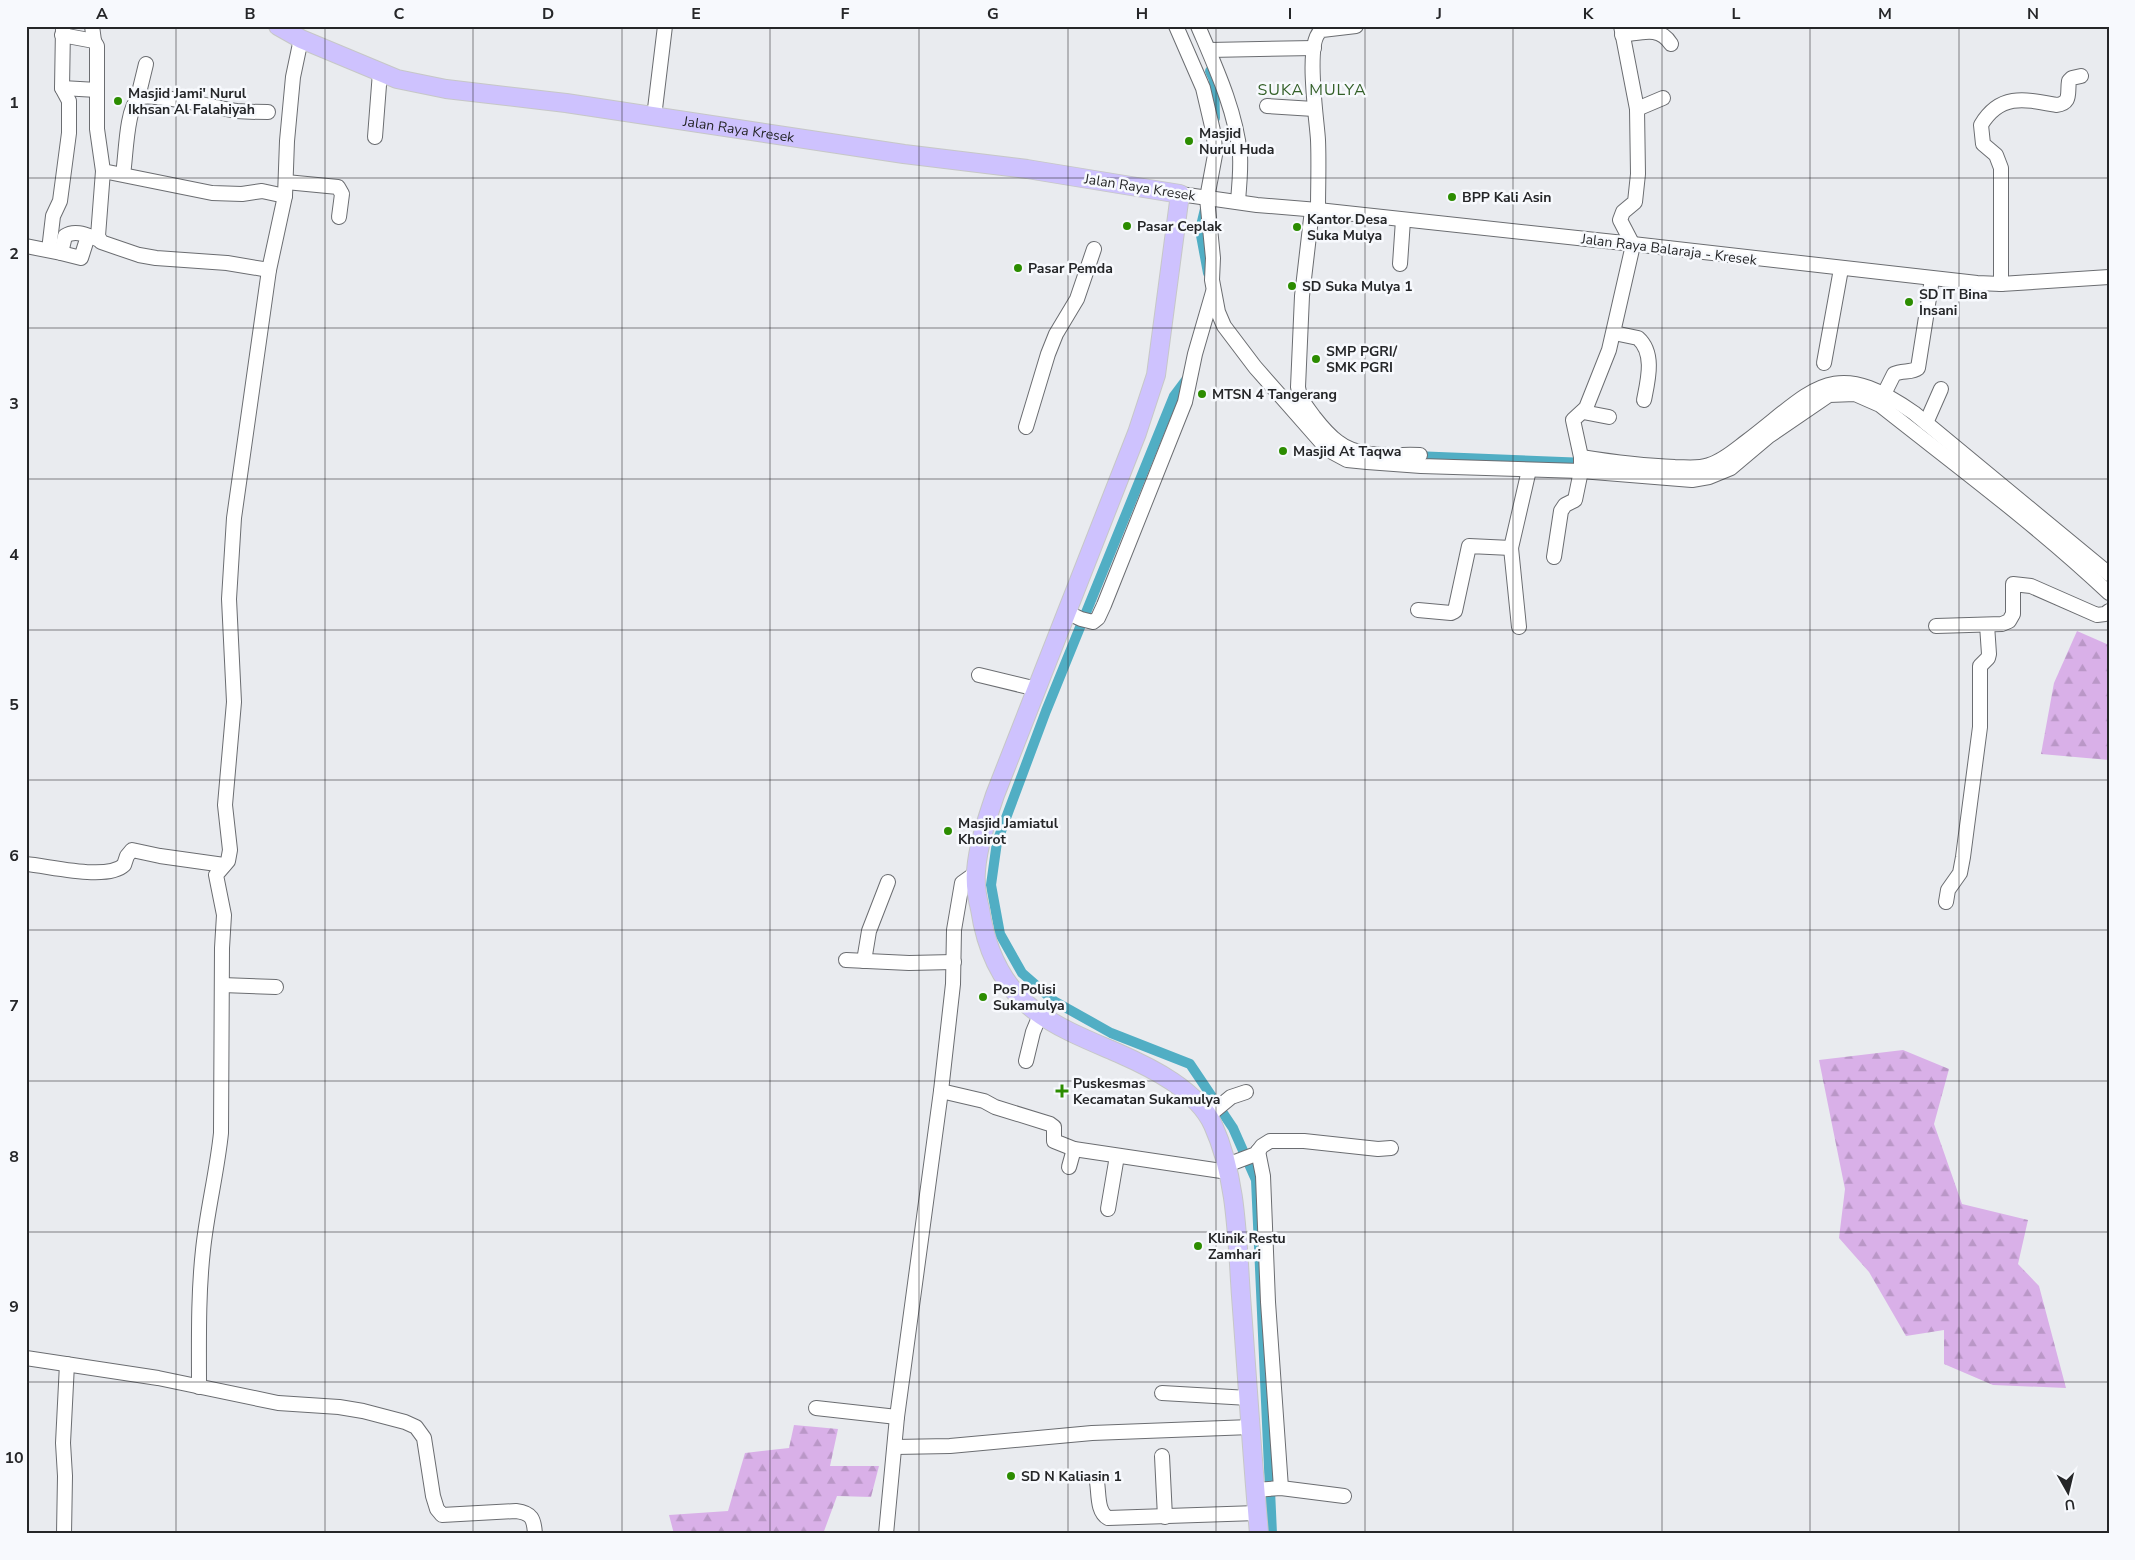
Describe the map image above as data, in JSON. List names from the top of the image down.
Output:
{
  "streets": {
    "main road": ["Jalan Raya Kresek"],
    "street": ["Jalan Raya Balaraja - Kresek"]
  },
  "crossings": [
    ["Jalan Raya Kresek", "Jalan Raya Balaraja - Kresek"]
  ],
  "districts": ["SUKA MULYA"],
  "places": {
    "other": [
      "Masjid Jami' Nurul Ikhsan Al Falahiyah",
      "Masjid Nurul Huda",
      "BPP Kali Asin",
      "Pasar Ceplak",
      "Kantor Desa Suka Mulya",
      "Pasar Pemda",
      "SD Suka Mulya 1",
      "SD IT Bina Insani",
      "SMP PGRI/ SMK PGRI",
      "MTSN 4 Tangerang",
      "Masjid At Taqwa",
      "Masjid Jamiatul Khoirot",
      "Pos Polisi Sukamulya",
      "Klinik Restu Zamhari",
      "SD N Kaliasin 1"
    ],
    "health": ["Puskesmas Kecamatan Sukamulya"]
  },
  "north": "bottom",
  "grid": {
    "columns": [
      "A",
      "B",
      "C",
      "D",
      "E",
      "F",
      "G",
      "H",
      "I",
      "J",
      "K",
      "L",
      "M",
      "N"
    ],
    "rows": [
      "1",
      "2",
      "3",
      "4",
      "5",
      "6",
      "7",
      "8",
      "9",
      "10"
    ]
  }
}
